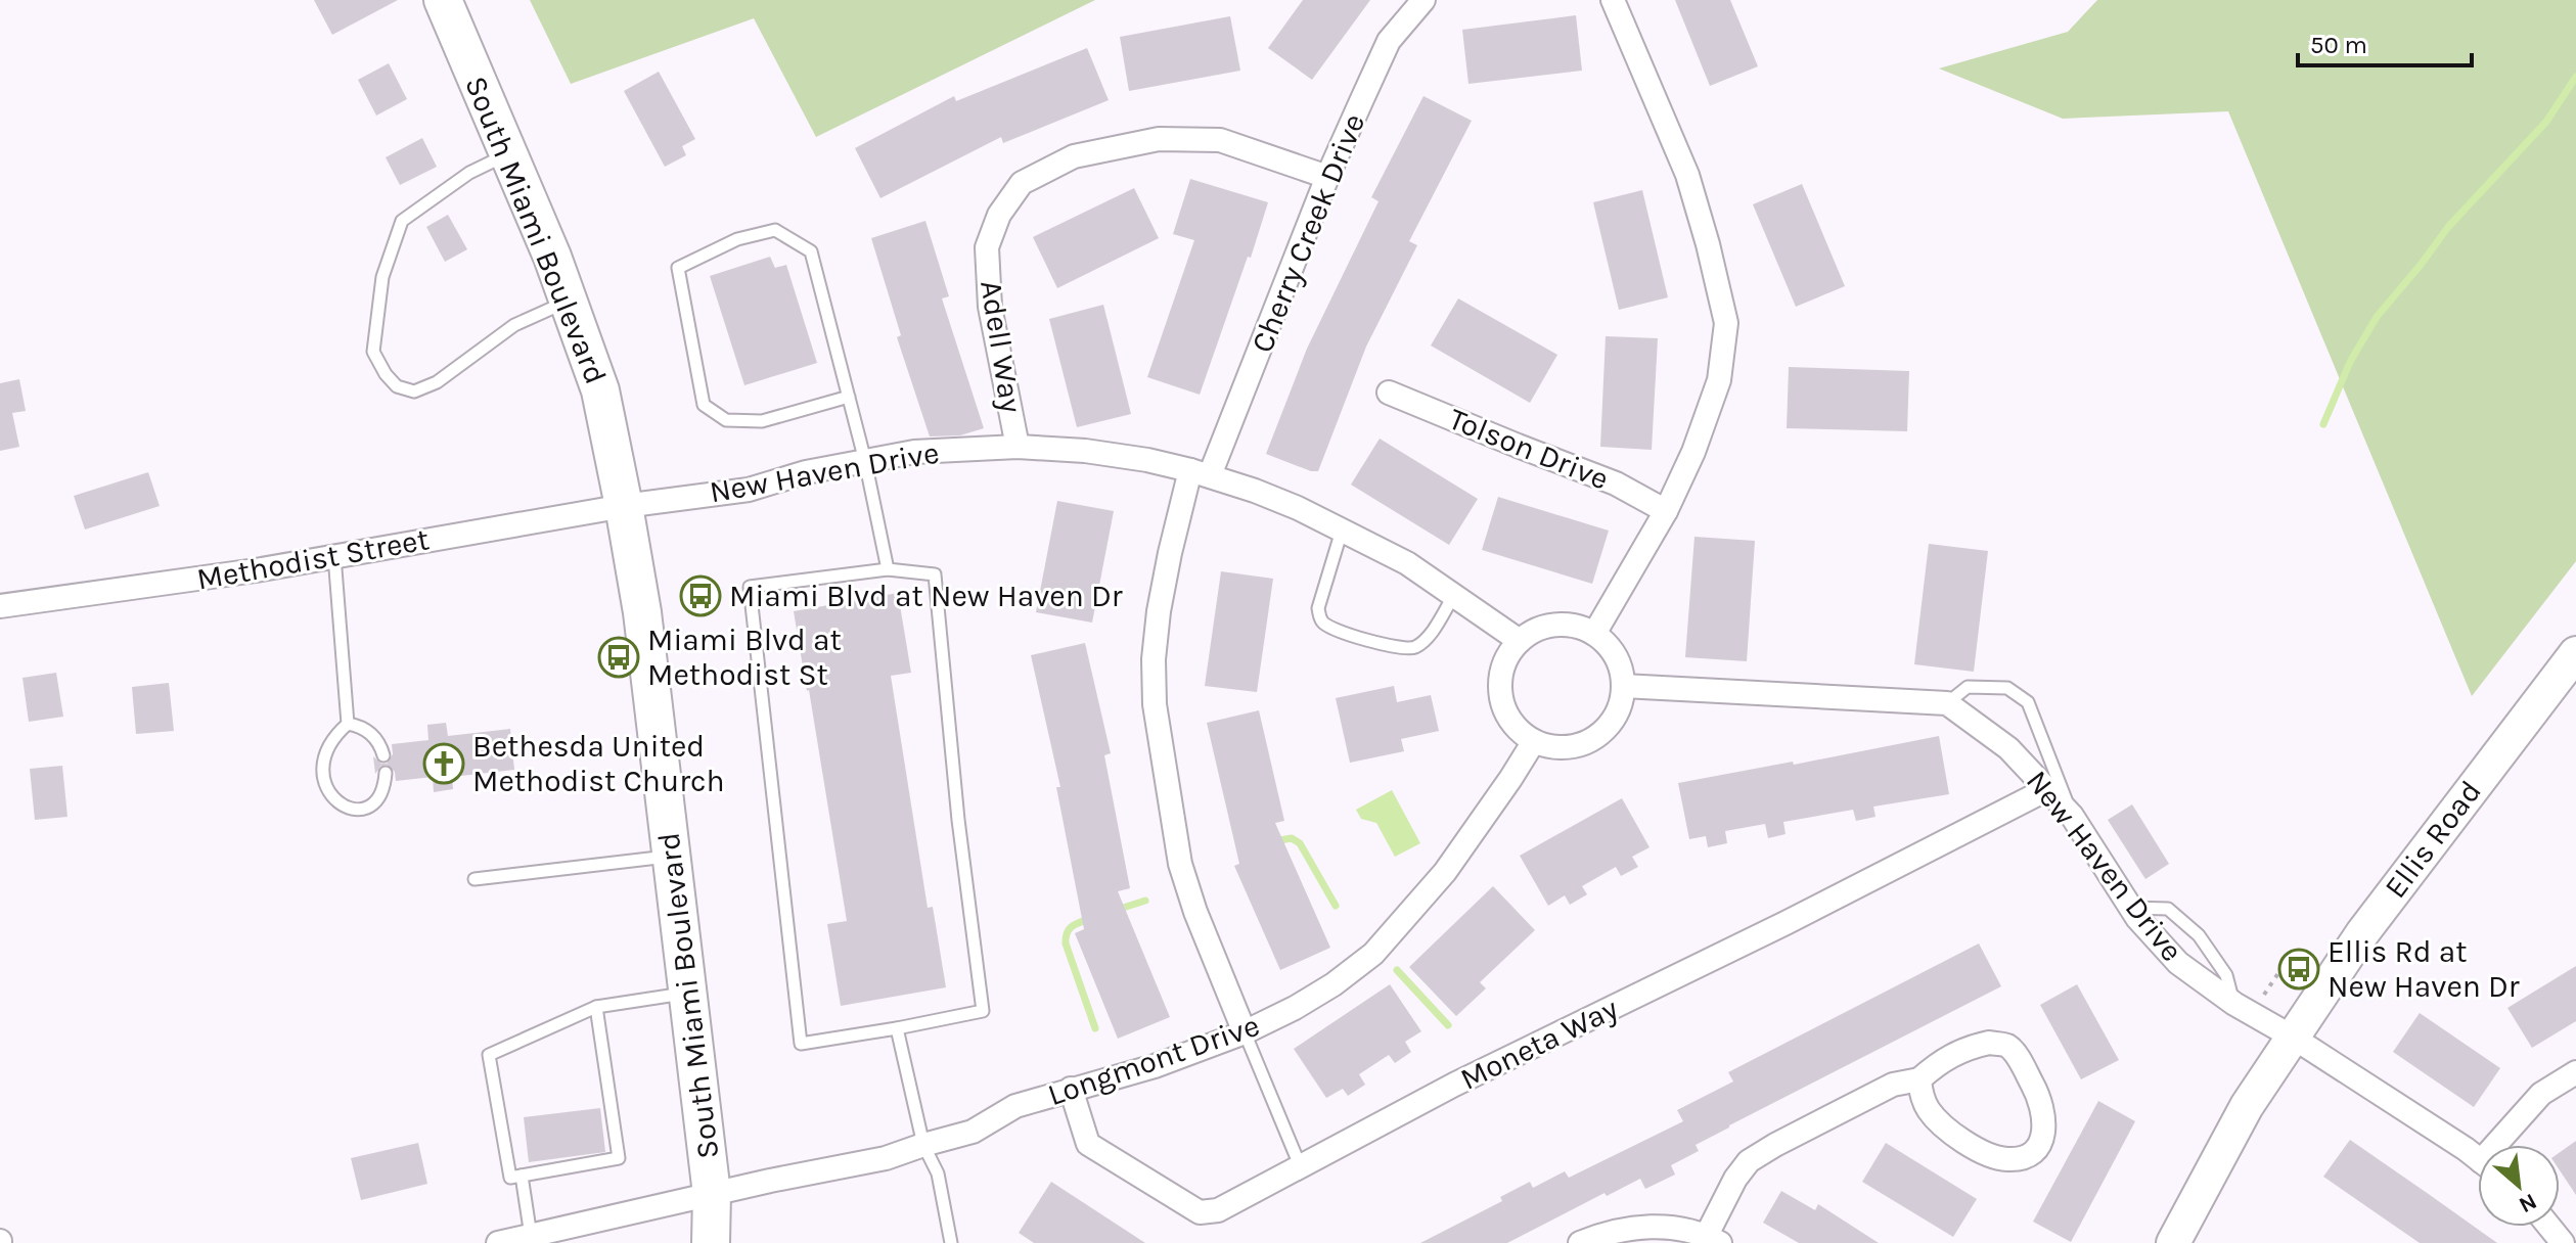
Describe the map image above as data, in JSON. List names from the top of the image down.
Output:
{
  "streets": {
    "main road": ["South Miami Boulevard", "Ellis Road"],
    "street": [
      "Cherry Creek Drive",
      "Adell Way",
      "Tolson Drive",
      "New Haven Drive",
      "Methodist Street",
      "Moneta Way",
      "Longmont Drive"
    ]
  },
  "crossings": [
    ["South Miami Boulevard", "New Haven Drive"],
    ["South Miami Boulevard", "Methodist Street"],
    ["South Miami Boulevard", "Longmont Drive"],
    ["Cherry Creek Drive", "Adell Way"],
    ["Cherry Creek Drive", "New Haven Drive"],
    ["Cherry Creek Drive", "Longmont Drive"],
    ["Adell Way", "New Haven Drive"],
    ["New Haven Drive", "Methodist Street"],
    ["New Haven Drive", "Ellis Road"],
    ["New Haven Drive", "Moneta Way"],
    ["New Haven Drive", "Longmont Drive"],
    ["Moneta Way", "Longmont Drive"]
  ],
  "places": {
    "bus stop": ["Miami Blvd at New Haven Dr", "Miami Blvd at Methodist St", "Ellis Rd at New Haven Dr"],
    "church": ["Bethesda United Methodist Church"]
  },
  "scale_bar": "50 m",
  "north": "bottom right"
}
